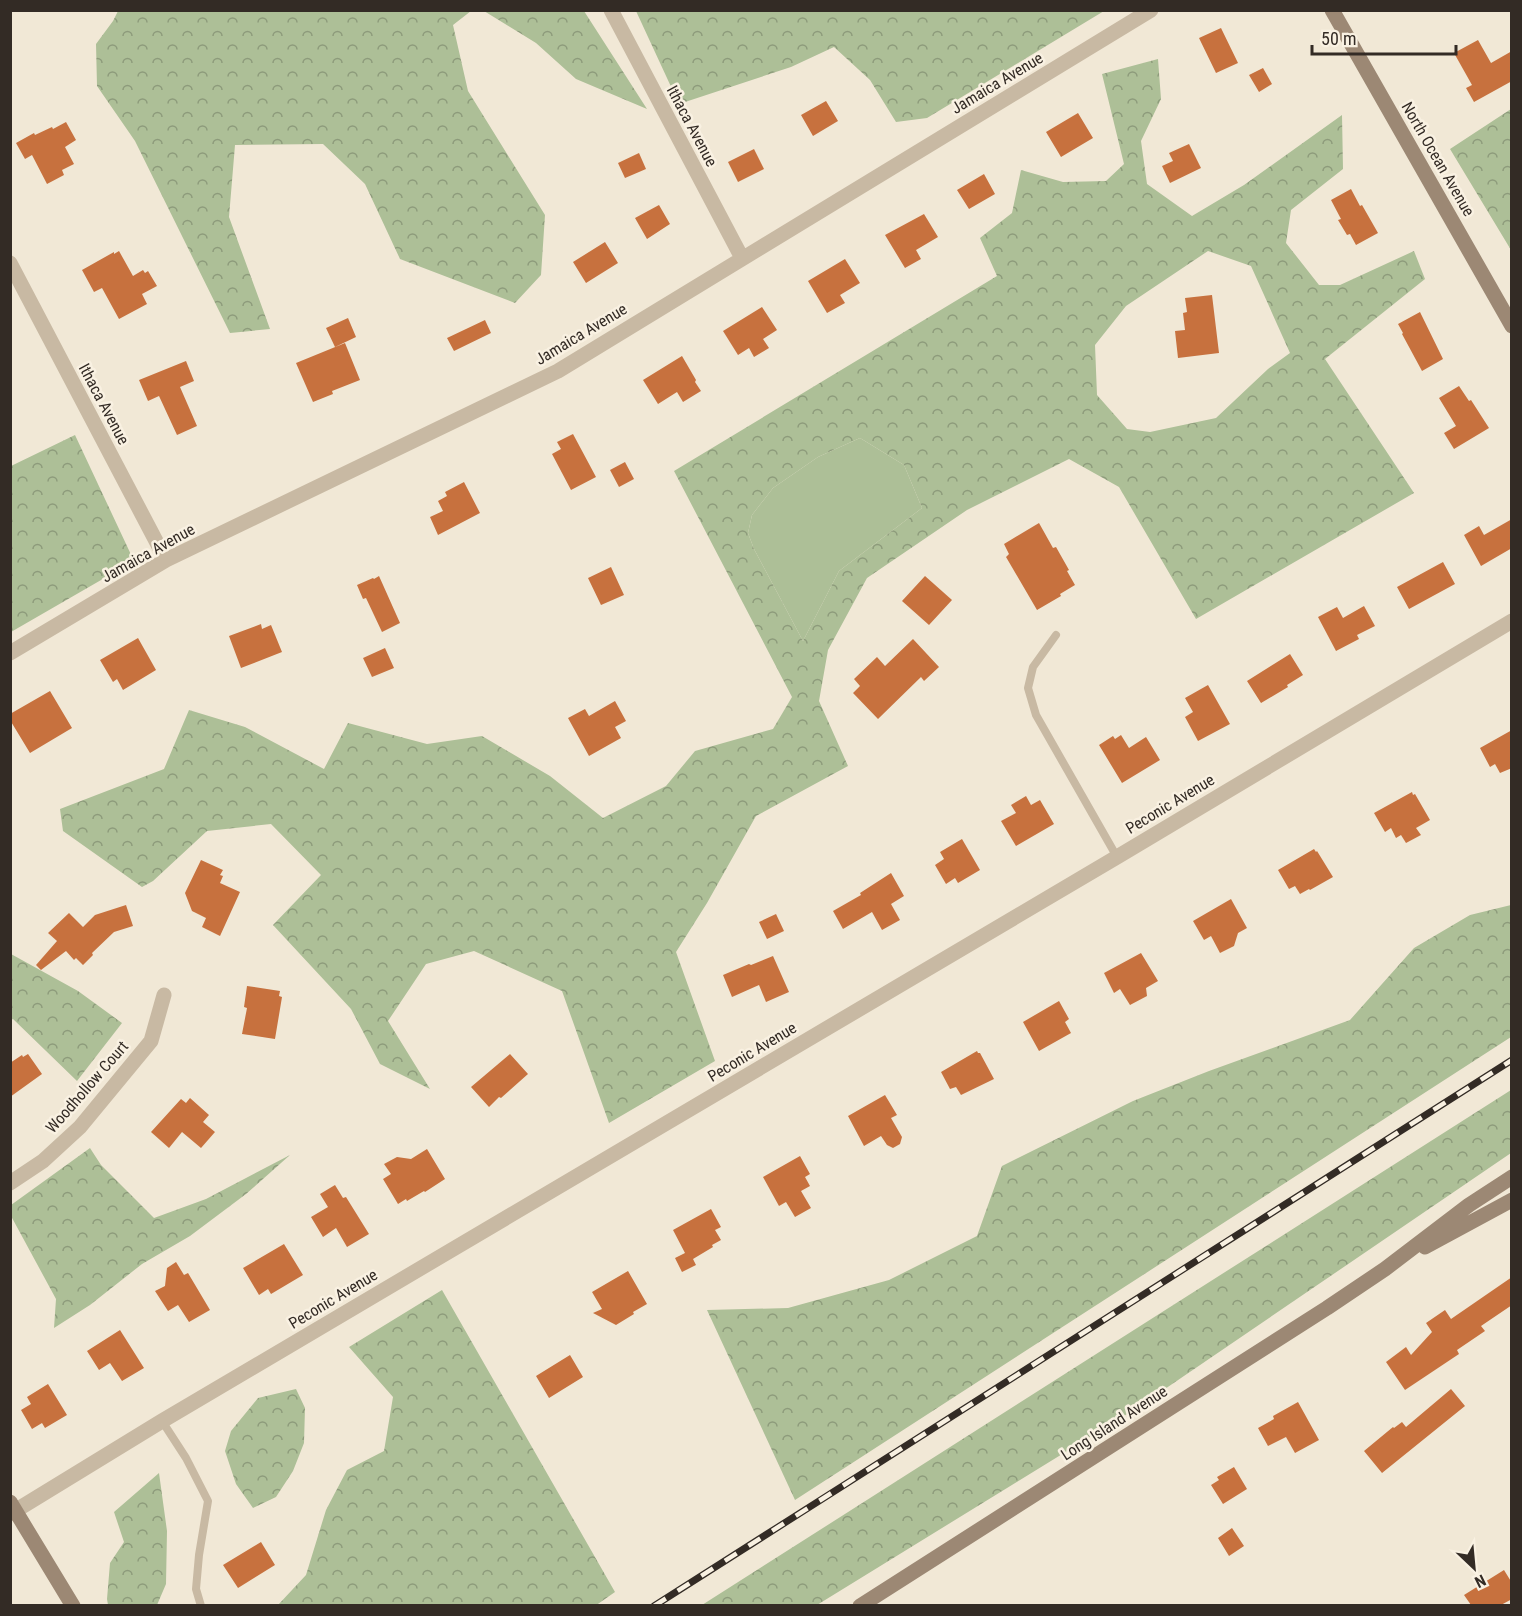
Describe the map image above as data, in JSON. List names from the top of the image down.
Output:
{
  "streets": {
    "street": [
      "Jamaica Avenue",
      "Ithaca Avenue",
      "North Ocean Avenue",
      "Peconic Avenue",
      "Woodhollow Court",
      "Long Island Avenue"
    ]
  },
  "crossings": [
    ["Jamaica Avenue", "Ithaca Avenue"]
  ],
  "scale_bar": "50 m",
  "north": "bottom right"
}
